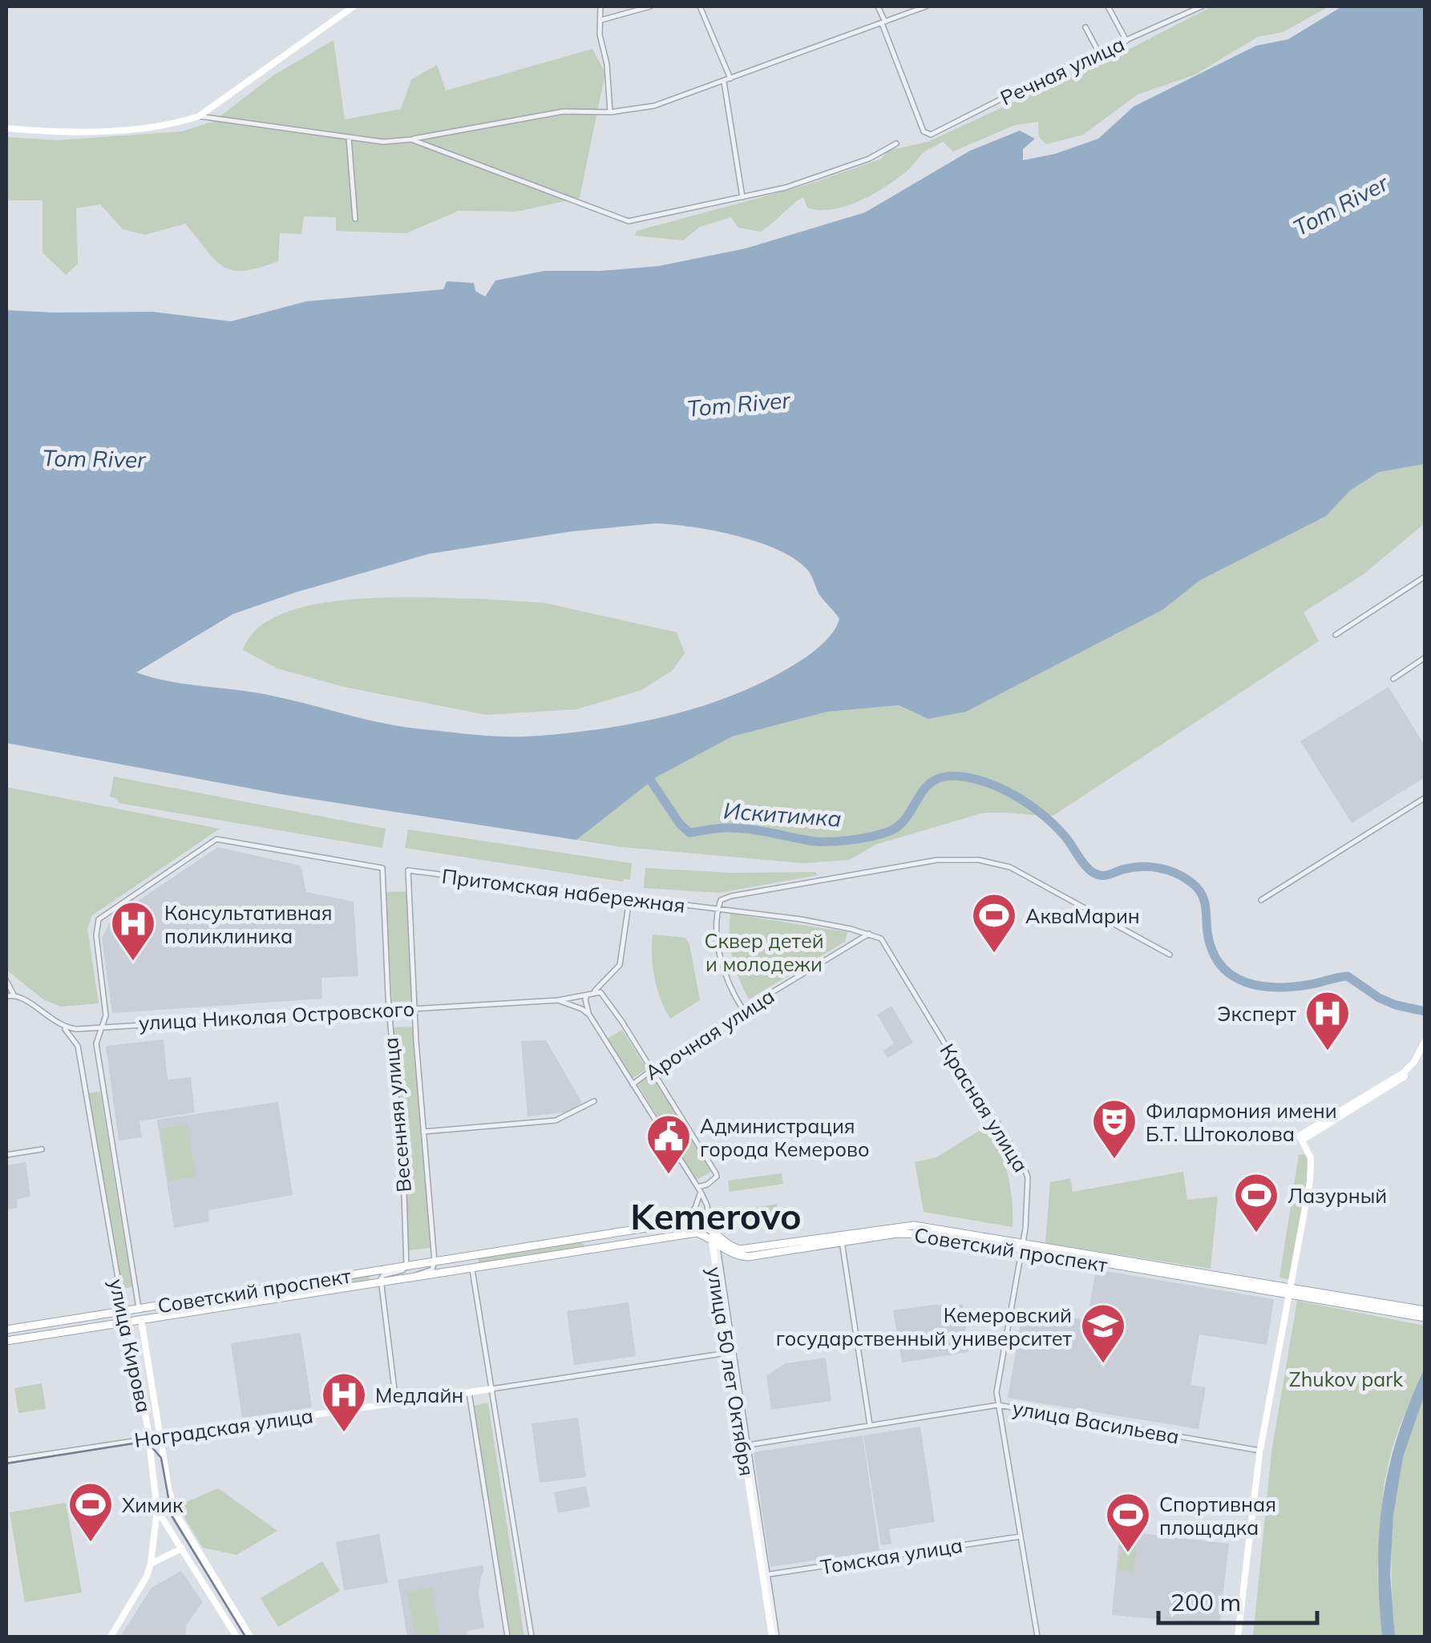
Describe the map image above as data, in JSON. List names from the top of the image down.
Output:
{
  "streets": {
    "main road": ["Советский проспект", "улица Кирова"],
    "street": [
      "Речная улица",
      "Притомская набережная",
      "улица Николая Островского",
      "Арочная улица",
      "Красная улица",
      "Весенняя улица",
      "улица 50 лет Октября",
      "улица Васильева",
      "Ноградская улица",
      "Томская улица"
    ]
  },
  "crossings": [
    ["Притомская набережная", "Арочная улица"],
    ["Притомская набережная", "Красная улица"],
    ["Притомская набережная", "Весенняя улица"],
    ["улица Николая Островского", "Весенняя улица"],
    ["улица Николая Островского", "улица Кирова"],
    ["Арочная улица", "Красная улица"],
    ["Красная улица", "Советский проспект"],
    ["Красная улица", "улица Васильева"],
    ["Красная улица", "Томская улица"],
    ["Весенняя улица", "Советский проспект"],
    ["Советский проспект", "улица Кирова"],
    ["Советский проспект", "улица 50 лет Октября"],
    ["улица Кирова", "Ноградская улица"],
    ["улица 50 лет Октября", "улица Васильева"],
    ["улица 50 лет Октября", "Ноградская улица"],
    ["улица 50 лет Октября", "Томская улица"]
  ],
  "districts": ["Kemerovo"],
  "water": ["Tom River", "Искитимка"],
  "parks": ["Сквер детей и молодежи", "Zhukov park"],
  "places": {
    "sports": [
      "АкваМарин",
      "Лазурный",
      "Химик",
      "Спортивная площадка"
    ],
    "hospital": ["Консультативная поликлиника", "Эксперт", "Медлайн"],
    "theatre": ["Филармония имени Б.Т. Штоколова"],
    "public building": ["Администрация города Кемерово"],
    "school or university": ["Кемеровский государственный университет"]
  },
  "scale_bar": "200 m"
}
